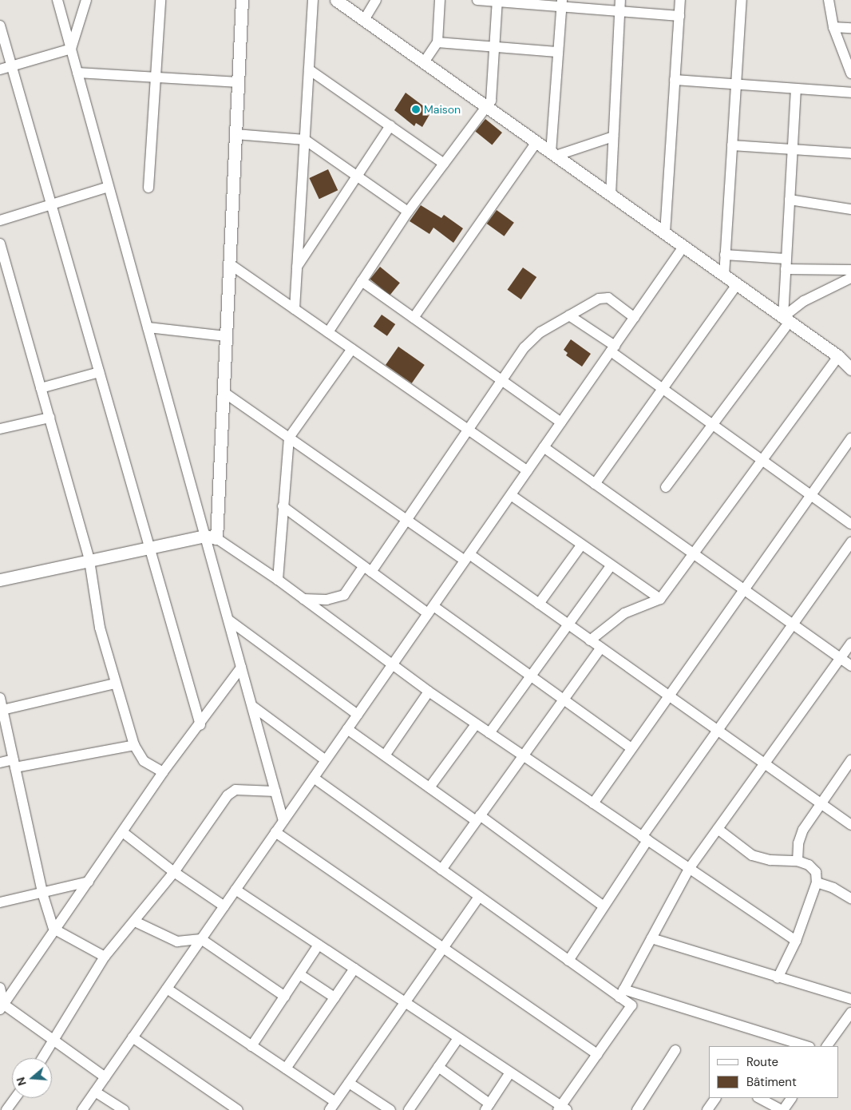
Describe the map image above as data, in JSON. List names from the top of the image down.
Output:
{
  "places": ["Maison"],
  "legend": ["Route", "Bâtiment"],
  "north": "left"
}
